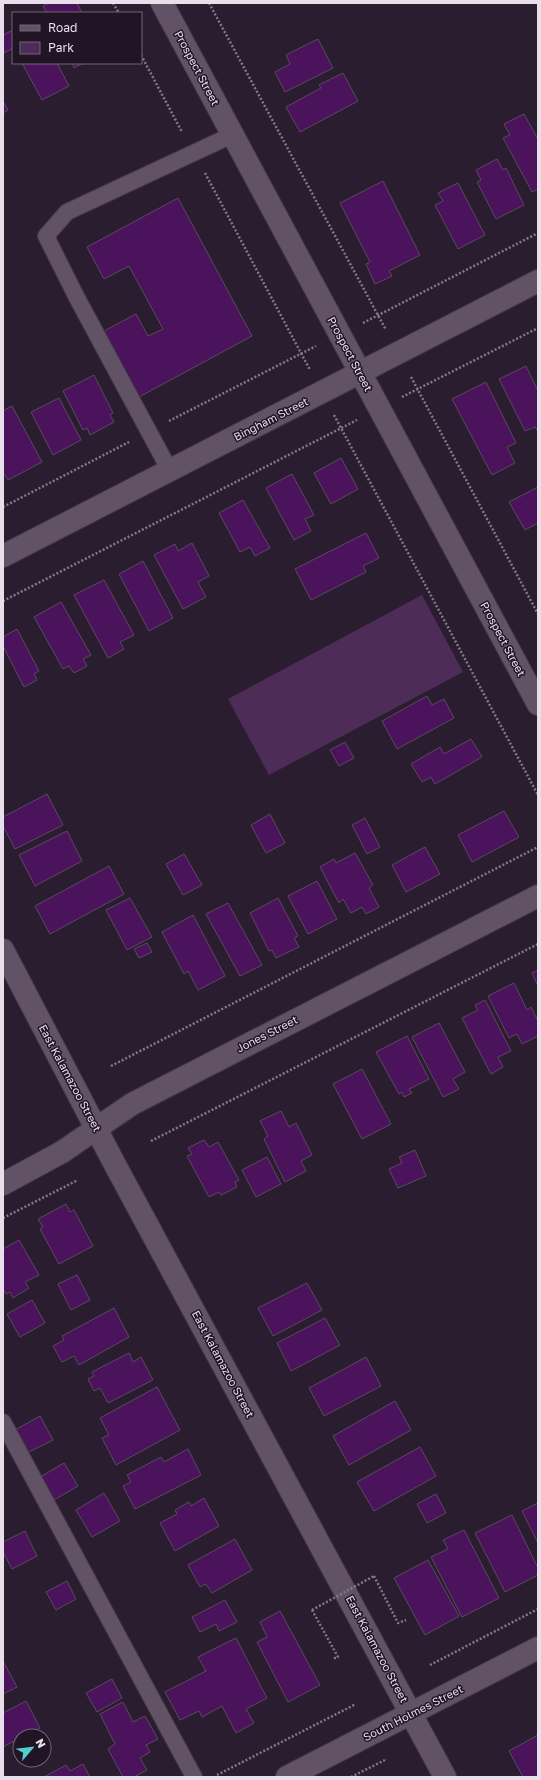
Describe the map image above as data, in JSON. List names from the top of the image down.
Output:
{
  "streets": {
    "street": [
      "Prospect Street",
      "Bingham Street",
      "Jones Street",
      "East Kalamazoo Street",
      "South Holmes Street"
    ]
  },
  "crossings": [
    ["Prospect Street", "Bingham Street"],
    ["Jones Street", "East Kalamazoo Street"],
    ["East Kalamazoo Street", "South Holmes Street"]
  ],
  "legend": ["Road", "Park"],
  "north": "top right"
}
